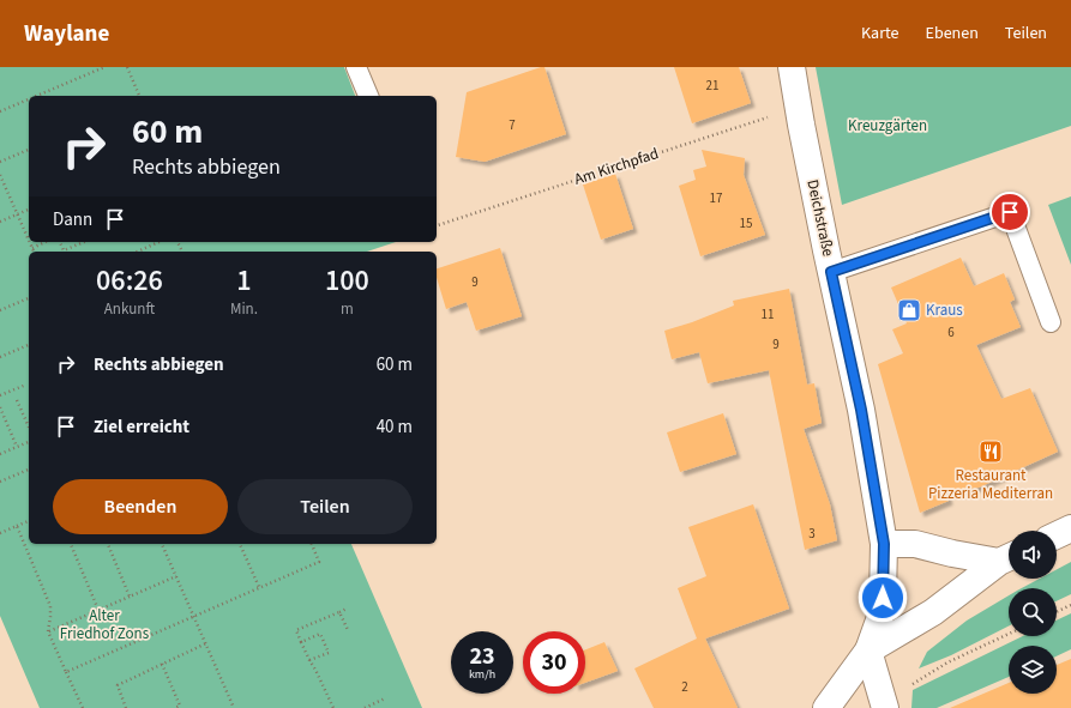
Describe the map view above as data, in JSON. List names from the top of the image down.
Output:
{
  "streets": {
    "street": ["Deichstraße"],
    "path": ["Am Kirchpfad"]
  },
  "crossings": [
    ["Am Kirchpfad", "Deichstraße"]
  ],
  "parks": ["Kreuzgärten", "Alter Friedhof Zons"],
  "places": {
    "shop": ["Kraus"],
    "restaurant": ["Restaurant Pizzeria Mediterran"]
  },
  "house_numbers": [
    "21",
    "7",
    "17",
    "15",
    "9",
    "11",
    "6",
    "9",
    "3",
    "2"
  ],
  "page": {
    "header": "Waylane",
    "nav": ["Karte", "Ebenen", "Teilen"],
    "turn": ["60 m", "Rechts abbiegen"],
    "then": "Dann",
    "eta": [
      "06:26",
      "Ankunft",
      "1",
      "Min.",
      "100",
      "m"
    ],
    "list": [
      {
        "name": "Rechts abbiegen",
        "value": "60 m"
      },
      {
        "name": "Ziel erreicht",
        "value": "40 m"
      }
    ],
    "buttons": ["Beenden", "Teilen"],
    "speed": "23 km/h",
    "limit": "30"
  }
}
